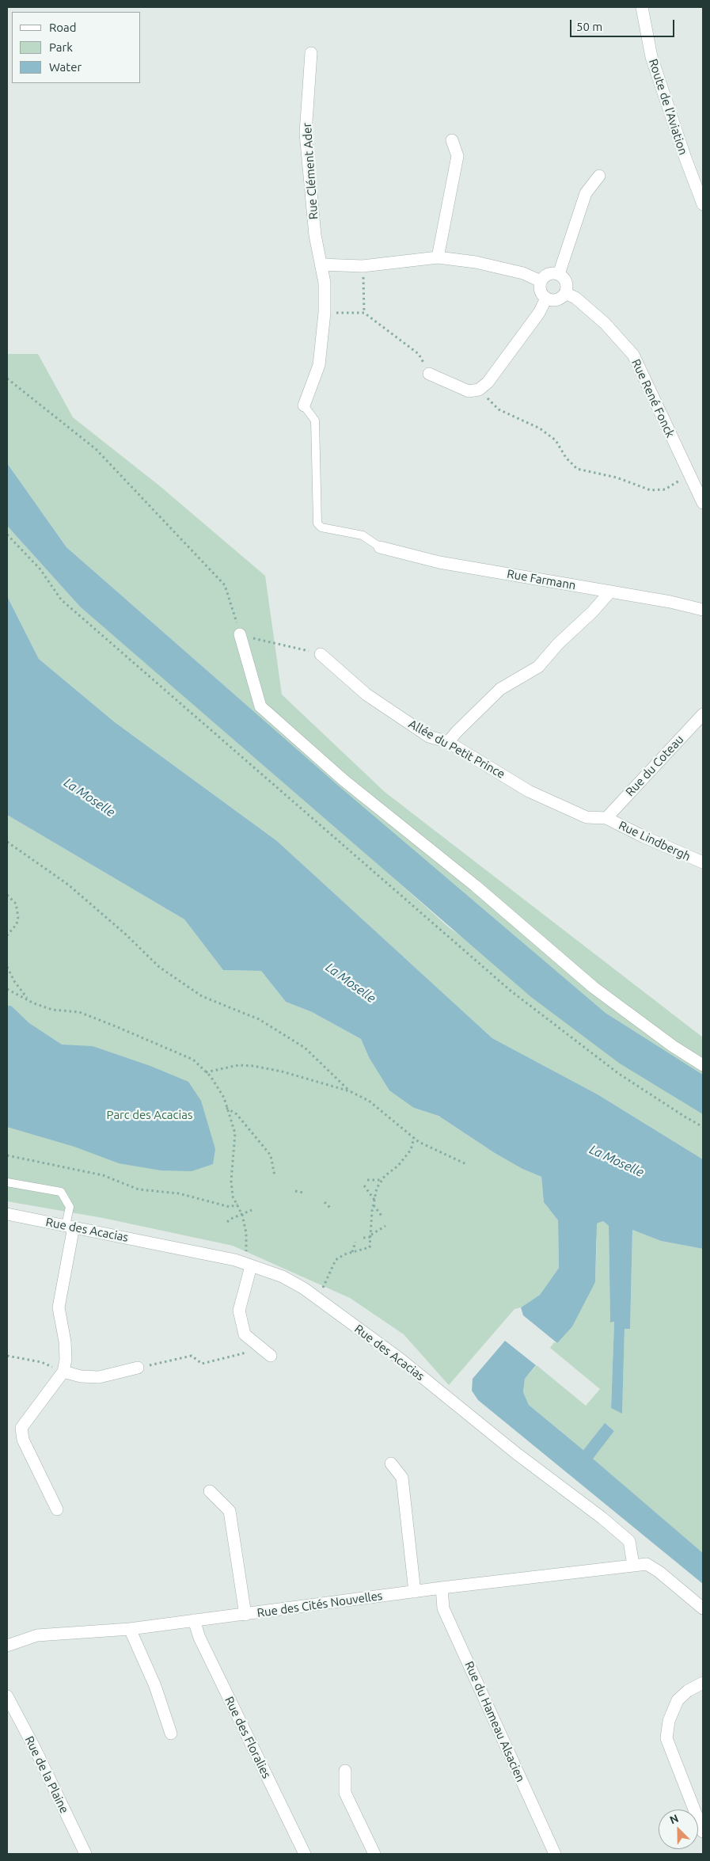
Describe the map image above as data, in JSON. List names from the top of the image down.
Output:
{
  "streets": {
    "street": [
      "Route de l'Aviation",
      "Rue Clément Ader",
      "Rue René Fonck",
      "Rue Farmann",
      "Allée du Petit Prince",
      "Rue du Coteau",
      "Rue Lindbergh",
      "Rue des Acacias",
      "Rue des Cités Nouvelles",
      "Rue du Hameau Alsacien",
      "Rue des Floralies",
      "Rue de la Plaine"
    ]
  },
  "crossings": [
    ["Allée du Petit Prince", "Rue du Coteau"],
    ["Allée du Petit Prince", "Rue Lindbergh"],
    ["Rue du Coteau", "Rue Lindbergh"],
    ["Rue des Acacias", "Rue des Cités Nouvelles"],
    ["Rue des Cités Nouvelles", "Rue du Hameau Alsacien"],
    ["Rue des Cités Nouvelles", "Rue des Floralies"]
  ],
  "water": ["La Moselle"],
  "parks": ["Parc des Acacias"],
  "legend": ["Road", "Park", "Water"],
  "scale_bar": "50 m",
  "north": "top left"
}
